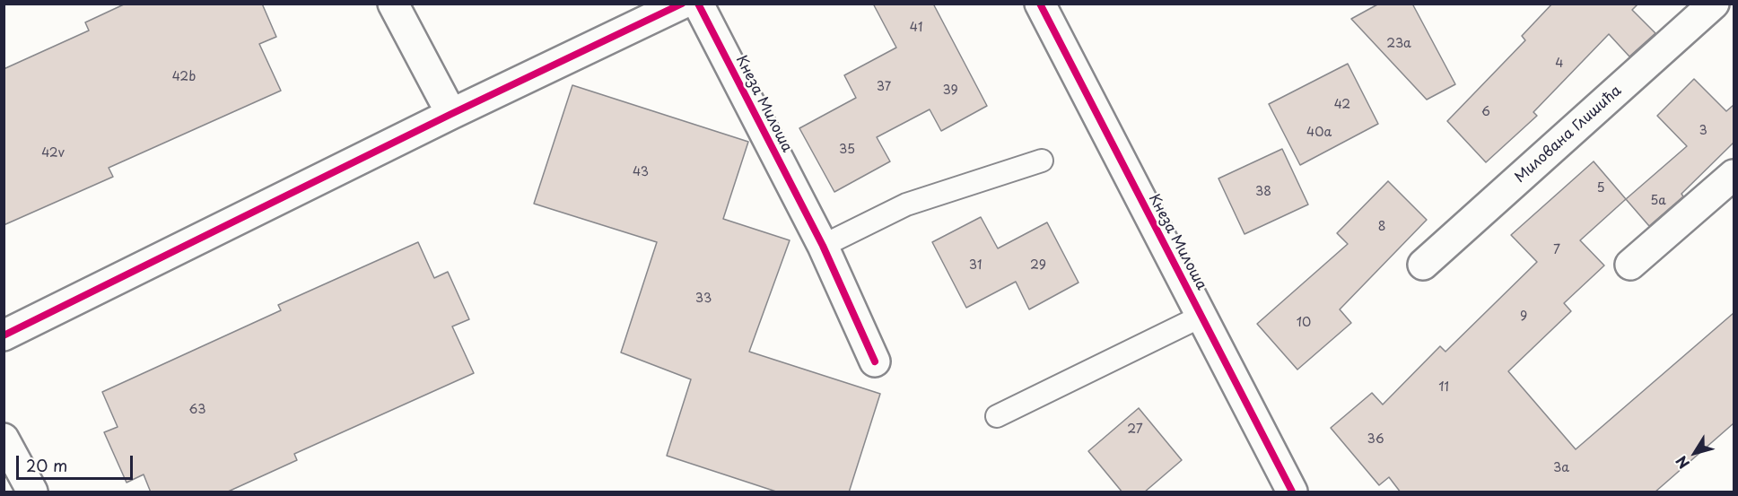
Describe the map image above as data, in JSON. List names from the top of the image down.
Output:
{
  "streets": {
    "street": ["Кнеза Милоша", "Милована Глишића"]
  },
  "house_numbers": [
    "41",
    "23a",
    "4",
    "42b",
    "37",
    "39",
    "42",
    "6",
    "3",
    "40a",
    "35",
    "42v",
    "43",
    "5",
    "38",
    "5a",
    "8",
    "7",
    "31",
    "29",
    "33",
    "9",
    "10",
    "11",
    "63",
    "27",
    "36",
    "3a"
  ],
  "scale_bar": "20 m",
  "north": "bottom left"
}
